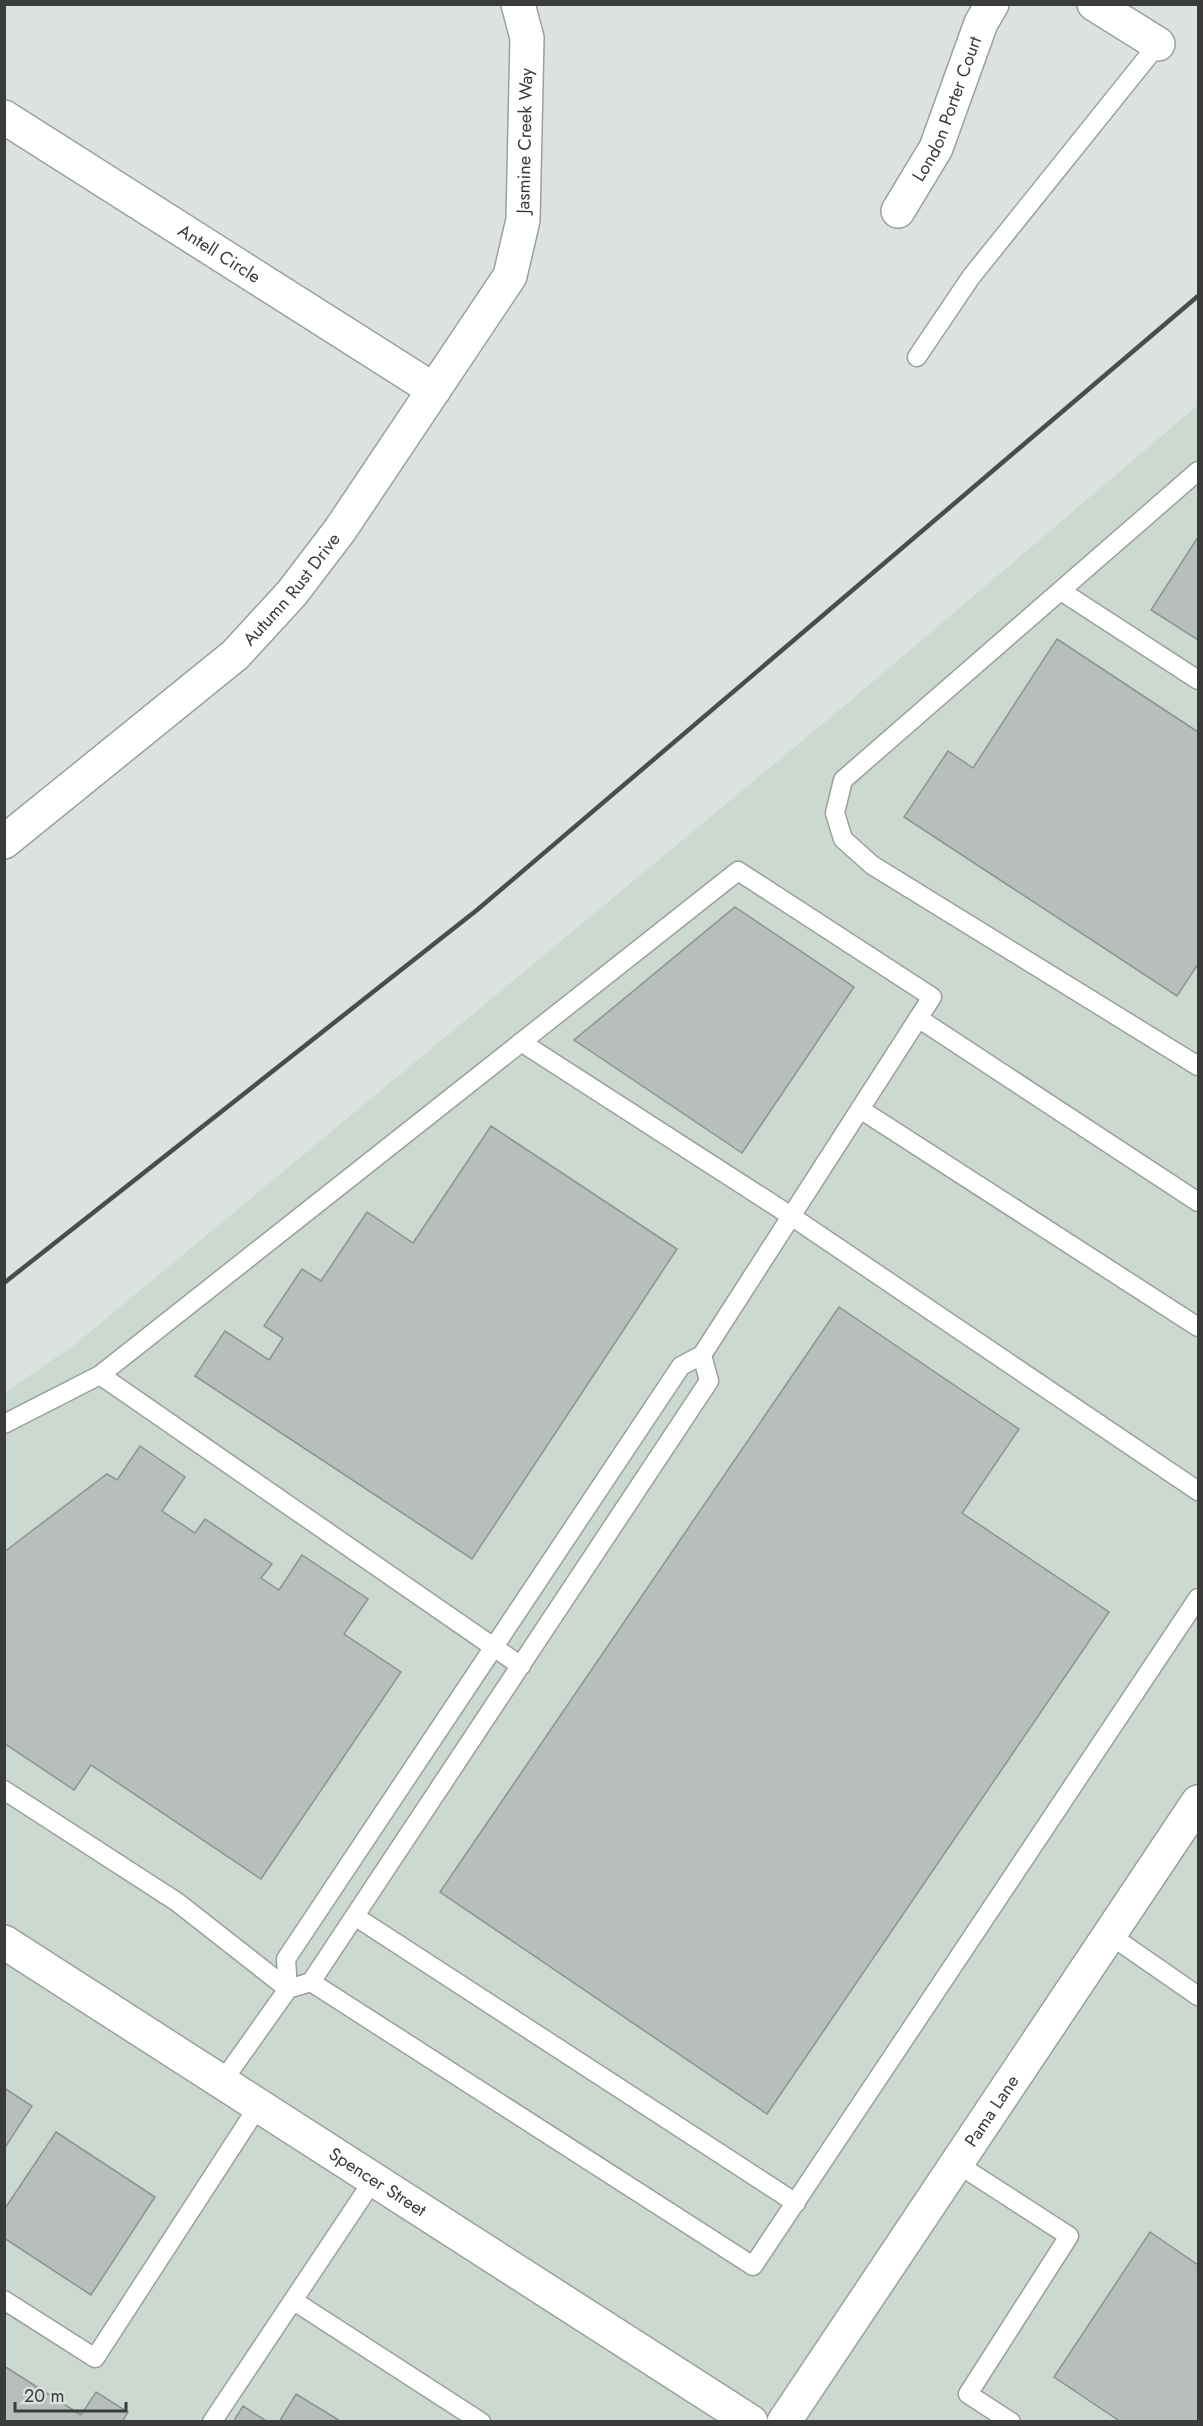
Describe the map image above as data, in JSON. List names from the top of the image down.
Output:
{
  "streets": {
    "street": [
      "London Porter Court",
      "Jasmine Creek Way",
      "Antell Circle",
      "Autumn Rust Drive",
      "Pama Lane",
      "Spencer Street"
    ]
  },
  "crossings": [
    ["Jasmine Creek Way", "Autumn Rust Drive"],
    ["Antell Circle", "Autumn Rust Drive"]
  ],
  "scale_bar": "20 m"
}
